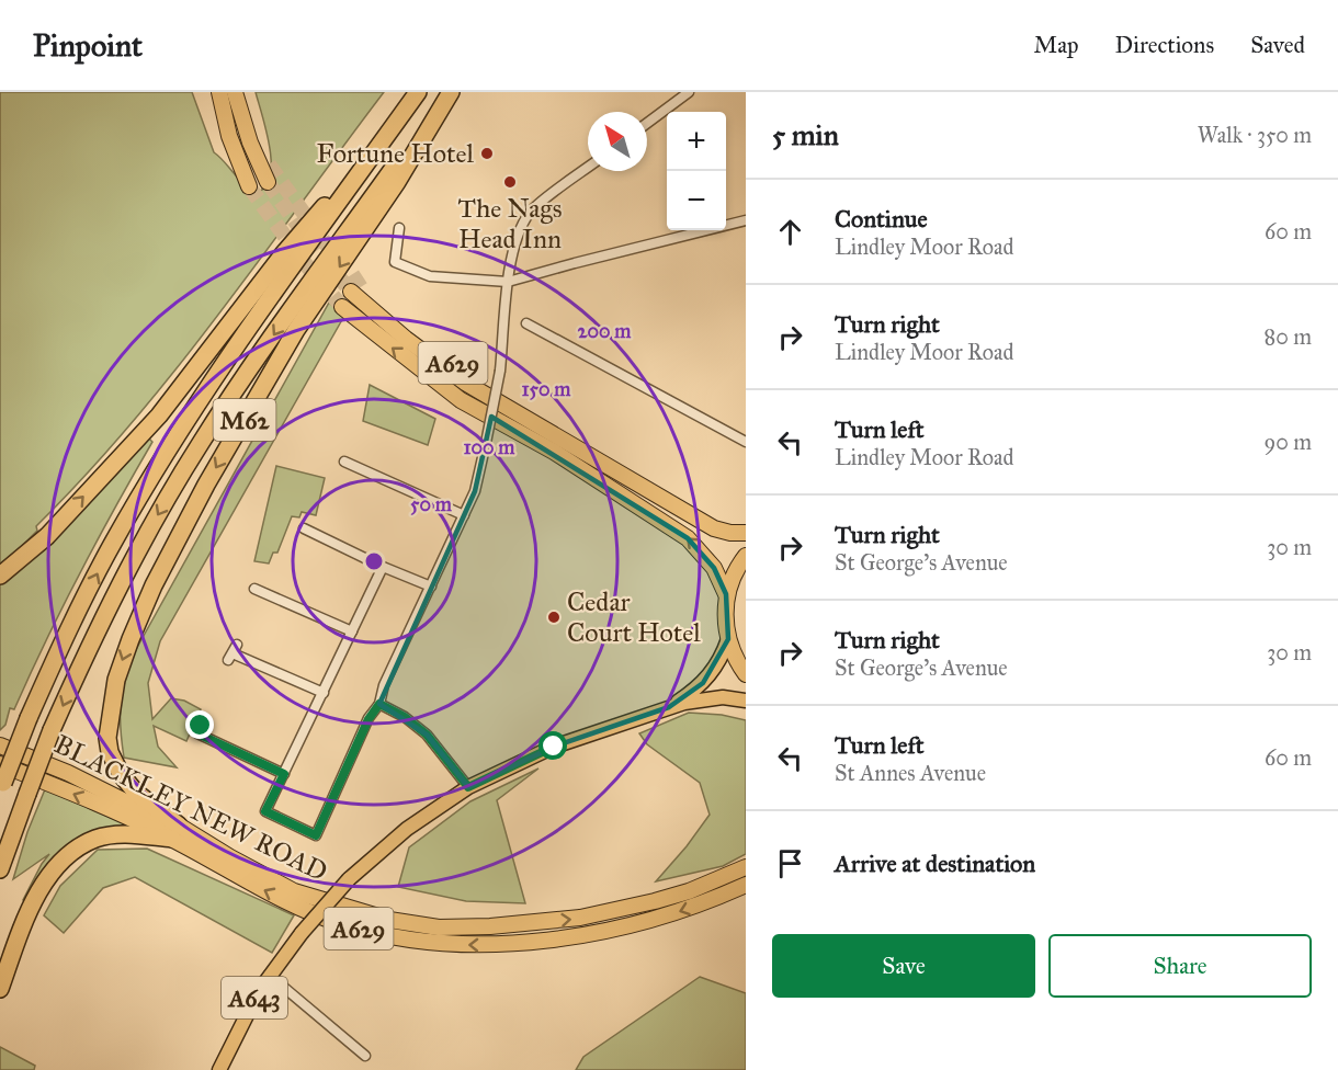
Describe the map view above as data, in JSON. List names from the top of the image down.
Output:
{
  "streets": {
    "highway": ["A629", "M62", "BLACKLEY NEW ROAD"],
    "main road": ["A643"]
  },
  "crossings": [
    ["A629", "A643"],
    ["M62", "BLACKLEY NEW ROAD"]
  ],
  "places": ["Fortune Hotel", "The Nags Head Inn", "Cedar Court Hotel"],
  "north": "top left",
  "page": {
    "header": "Pinpoint",
    "nav": ["Map", "Directions", "Saved"],
    "heading": ["5 min", "Walk · 350 m"],
    "map_buttons": ["+", "−"],
    "list": [
      ["Continue", "Lindley Moor Road", "60 m"],
      ["Turn right", "Lindley Moor Road", "80 m"],
      ["Turn left", "Lindley Moor Road", "90 m"],
      ["Turn right", "St George's Avenue", "30 m"],
      ["Turn right", "St George's Avenue", "30 m"],
      ["Turn left", "St Annes Avenue", "60 m"],
      "Arrive at destination"
    ],
    "buttons": ["Save", "Share"]
  },
  "rings": [
    "200 m",
    "150 m",
    "100 m",
    "50 m"
  ]
}
